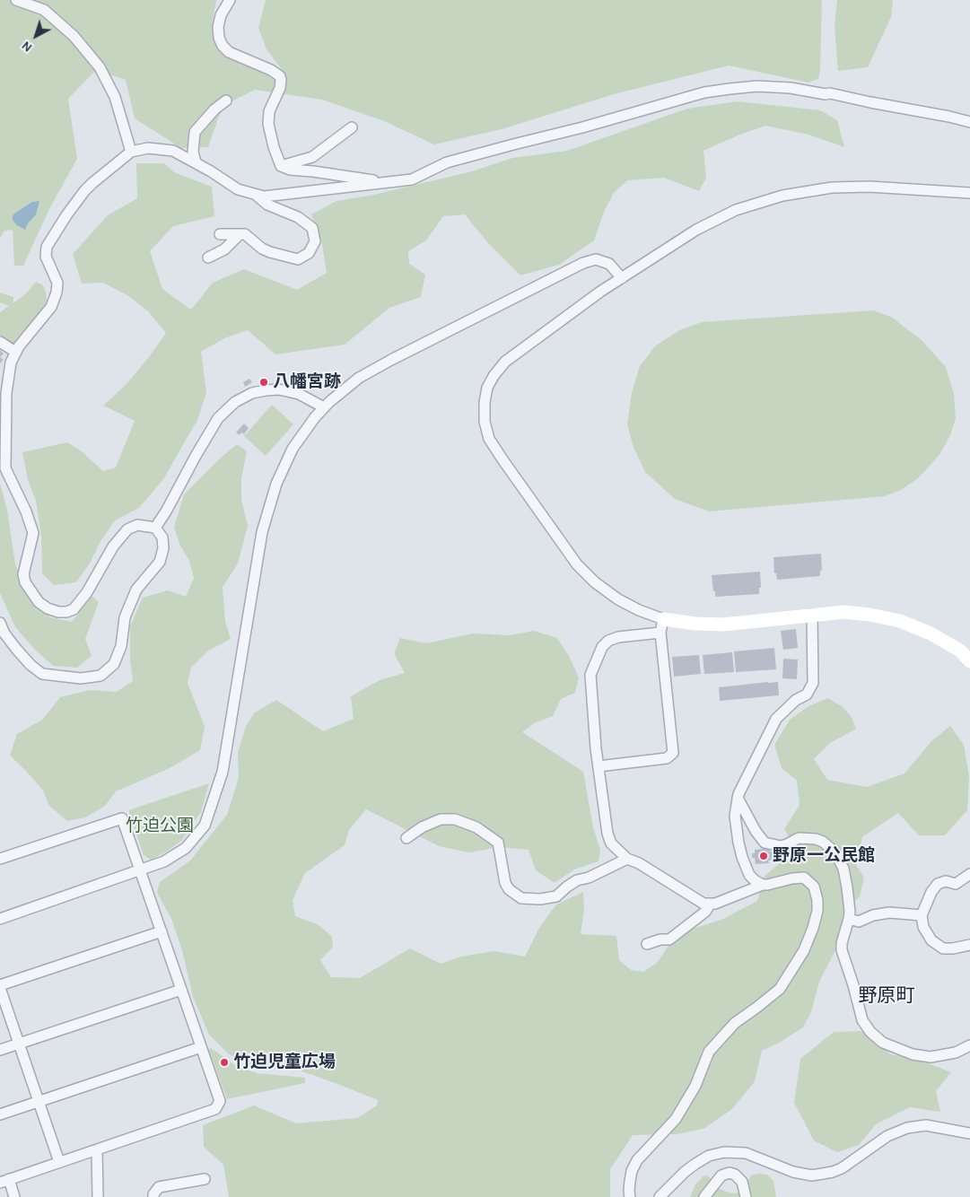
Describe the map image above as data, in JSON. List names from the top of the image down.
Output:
{
  "districts": ["野原町"],
  "parks": ["竹迫公園"],
  "places": ["八幡宮跡", "野原一公民館", "竹迫児童広場"],
  "north": "bottom left"
}
